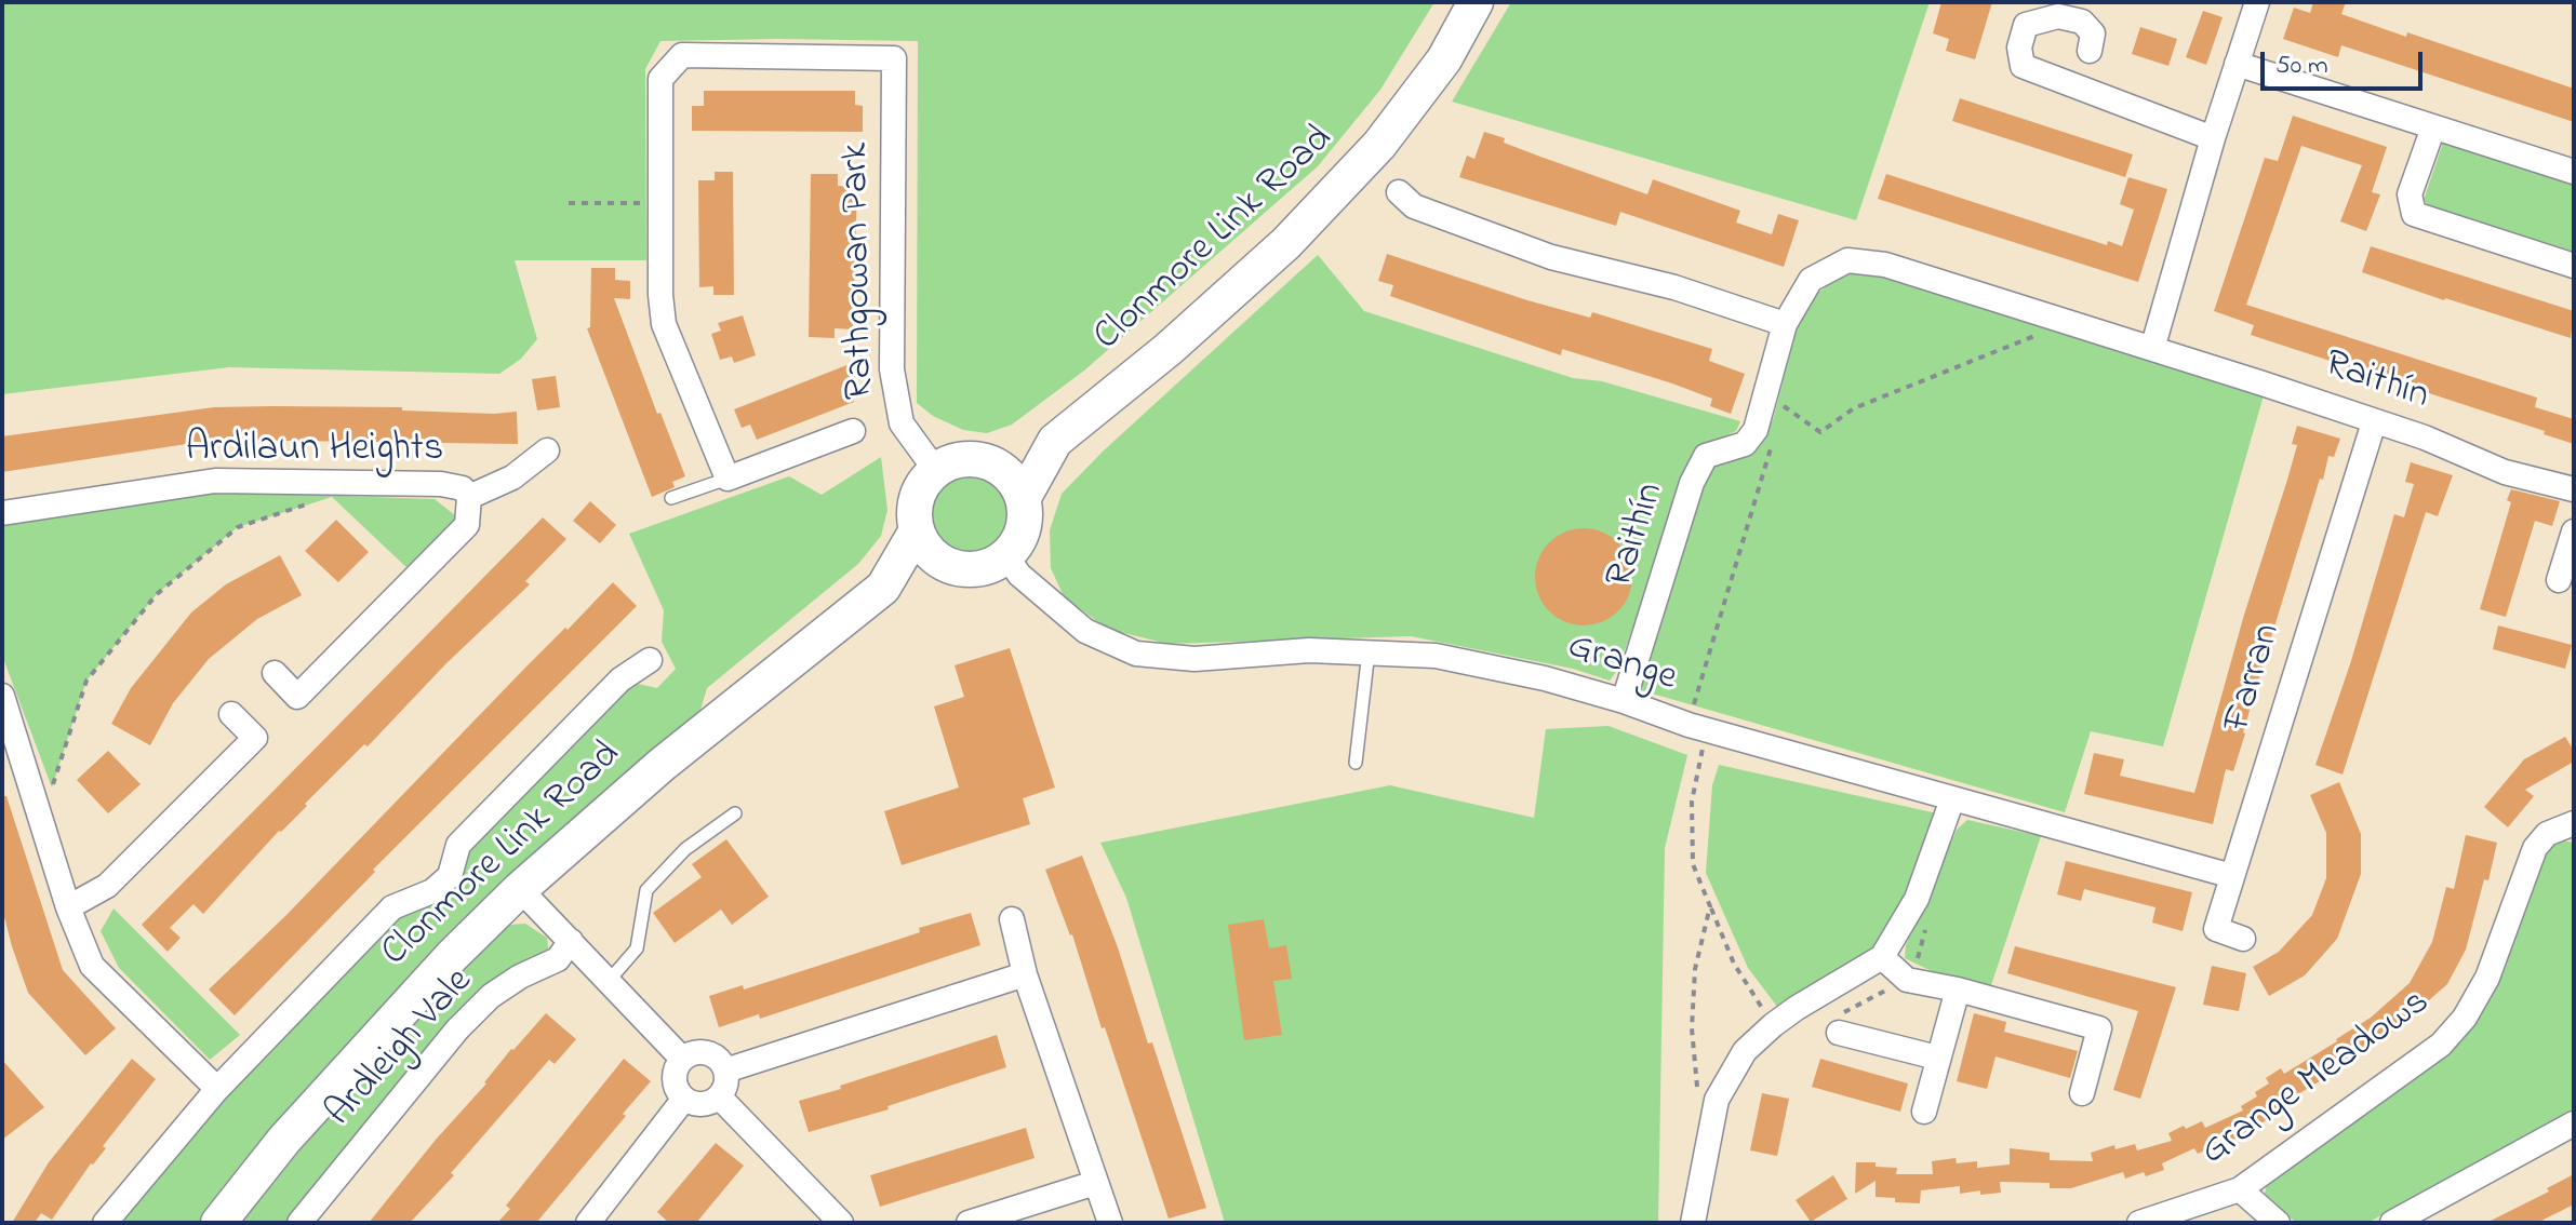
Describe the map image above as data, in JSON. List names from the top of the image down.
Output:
{
  "streets": {
    "main road": ["Clonmore Link Road"],
    "street": [
      "Rathgowan Park",
      "Raithín",
      "Ardilaun Heights",
      "Grange",
      "Farran",
      "Ardleigh Vale",
      "Grange Meadows"
    ]
  },
  "crossings": [
    ["Clonmore Link Road", "Rathgowan Park"],
    ["Clonmore Link Road", "Grange"],
    ["Rathgowan Park", "Grange"],
    ["Raithín", "Grange"],
    ["Raithín", "Farran"],
    ["Grange", "Farran"]
  ],
  "scale_bar": "50 m"
}
